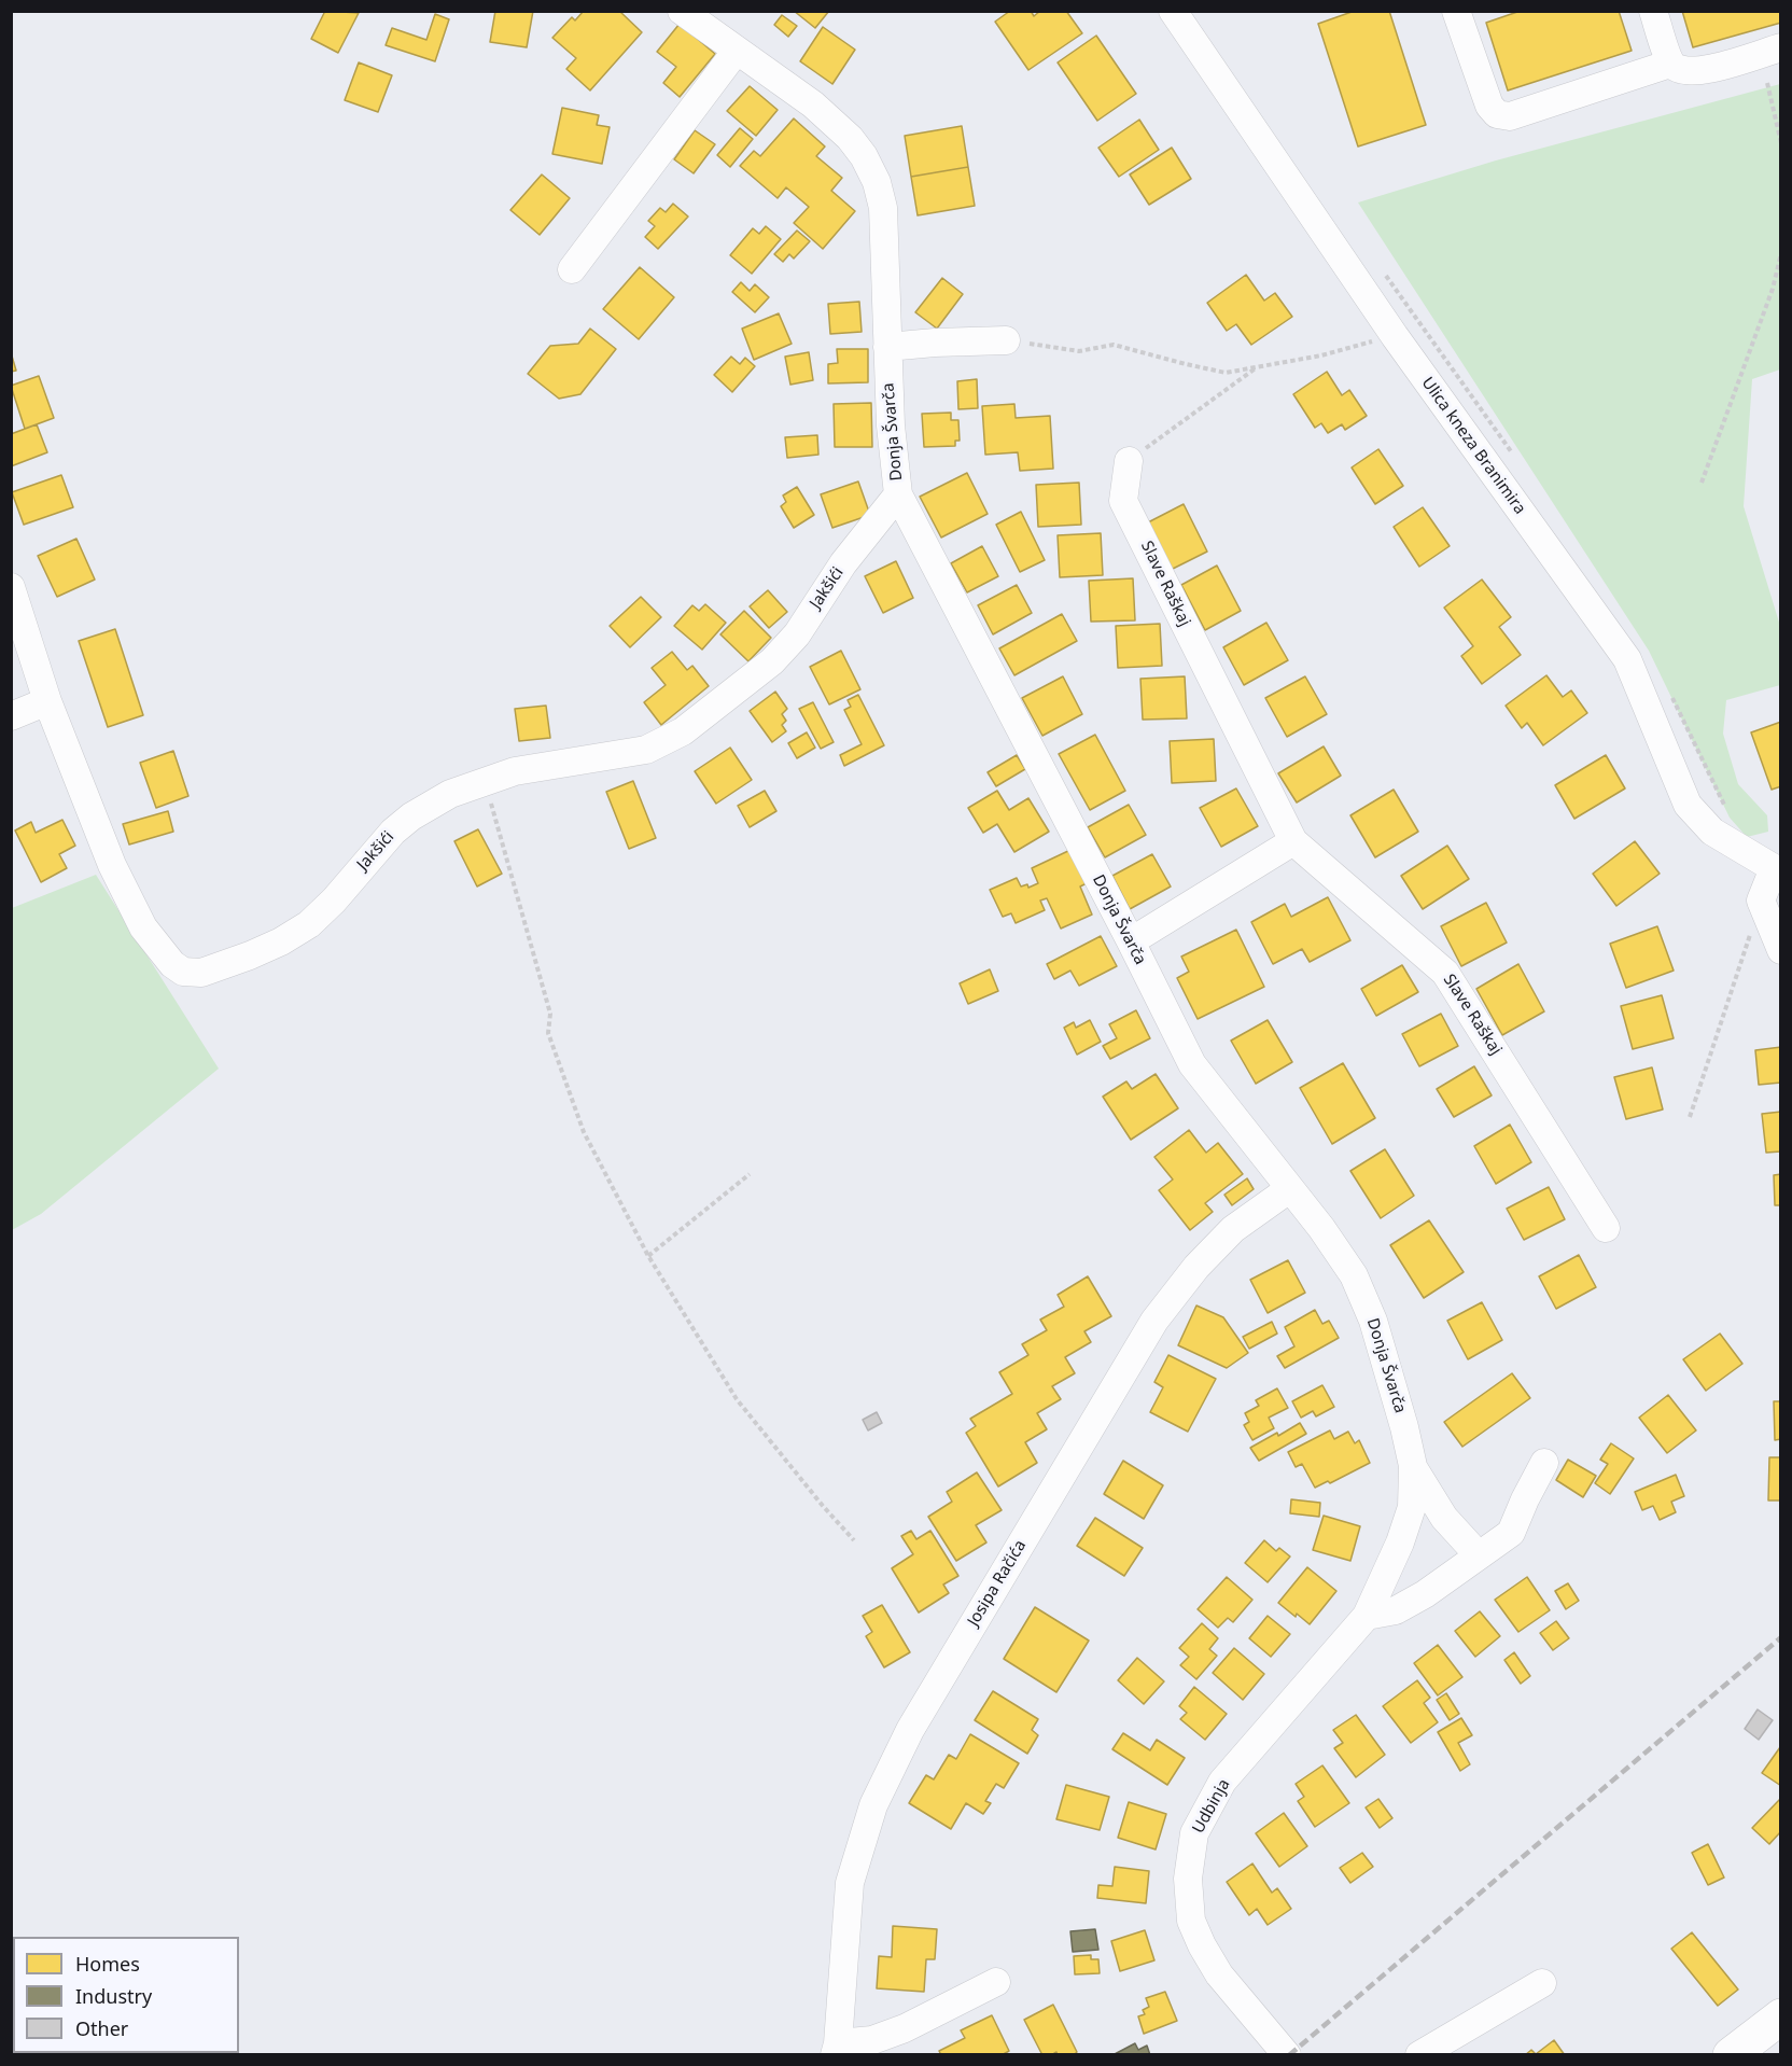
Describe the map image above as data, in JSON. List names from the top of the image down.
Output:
{
  "streets": {
    "street": [
      "Donja Švarča",
      "Ulica kneza Branimira",
      "Slave Raškaj",
      "Jakšići",
      "Josipa Račića",
      "Udbinja"
    ]
  },
  "crossings": [
    ["Donja Švarča", "Jakšići"],
    ["Donja Švarča", "Josipa Račića"],
    ["Donja Švarča", "Udbinja"]
  ],
  "legend": ["Homes", "Industry", "Other"]
}
